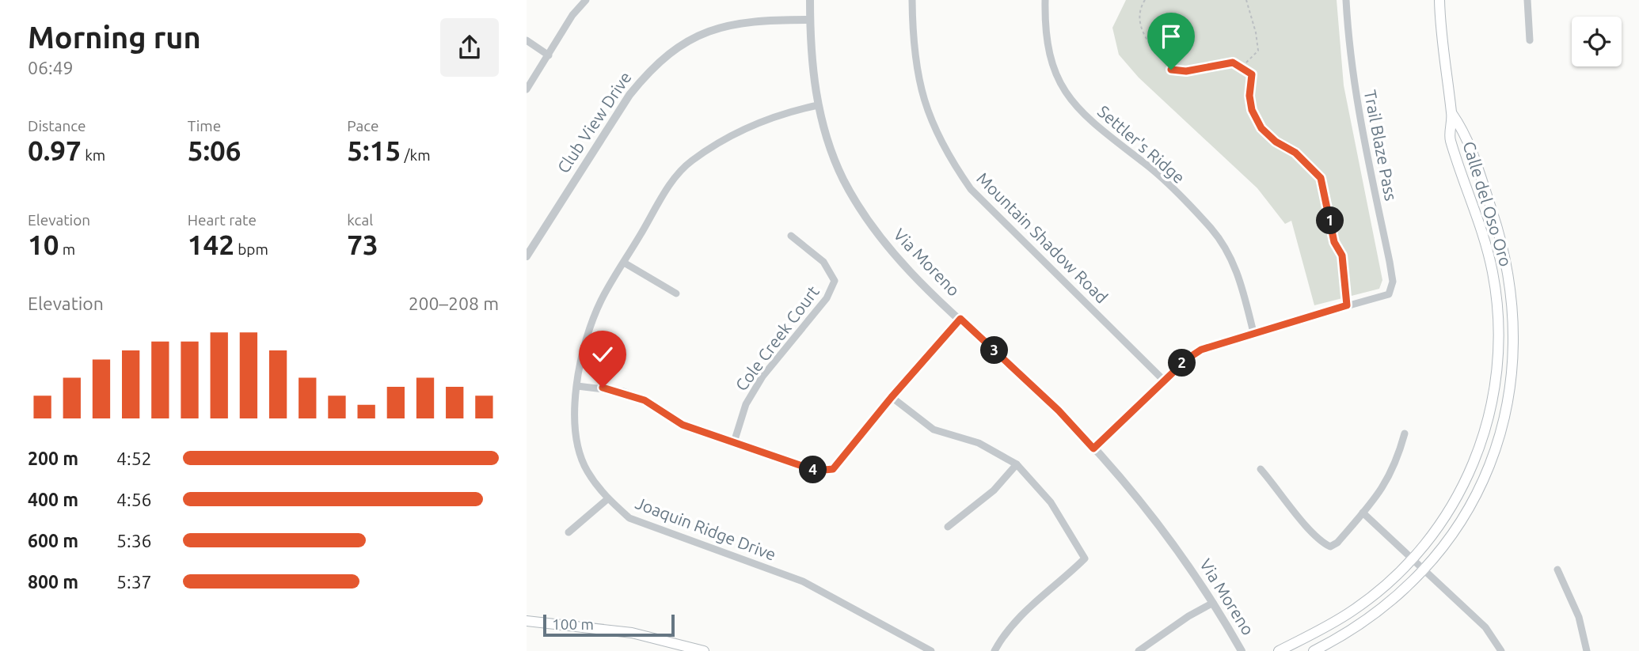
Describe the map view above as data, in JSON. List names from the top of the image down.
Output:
{
  "streets": {
    "main road": ["Calle del Oso Oro"],
    "street": [
      "Club View Drive",
      "Settler's Ridge",
      "Trail Blaze Pass",
      "Mountain Shadow Road",
      "Via Moreno",
      "Cole Creek Court",
      "Joaquin Ridge Drive"
    ]
  },
  "crossings": [
    ["Club View Drive", "Via Moreno"],
    ["Via Moreno", "Joaquin Ridge Drive"]
  ],
  "scale_bar": "100 m",
  "page": {
    "heading": ["Morning run", "06:49"],
    "stats": [
      ["Distance", "0.97 km"],
      ["Time", "5:06"],
      ["Pace", "5:15 /km"],
      ["Elevation", "10 m"],
      ["Heart rate", "142 bpm"],
      ["kcal", "73"]
    ],
    "pins": [
      "1",
      "3",
      "2",
      "4"
    ],
    "chart": ["Elevation", "200–208 m"],
    "list": [
      {
        "name": "200 m",
        "note": "4:52"
      },
      {
        "name": "400 m",
        "note": "4:56"
      },
      {
        "name": "600 m",
        "note": "5:36"
      },
      {
        "name": "800 m",
        "note": "5:37"
      }
    ],
    "scale": "100 m"
  }
}
